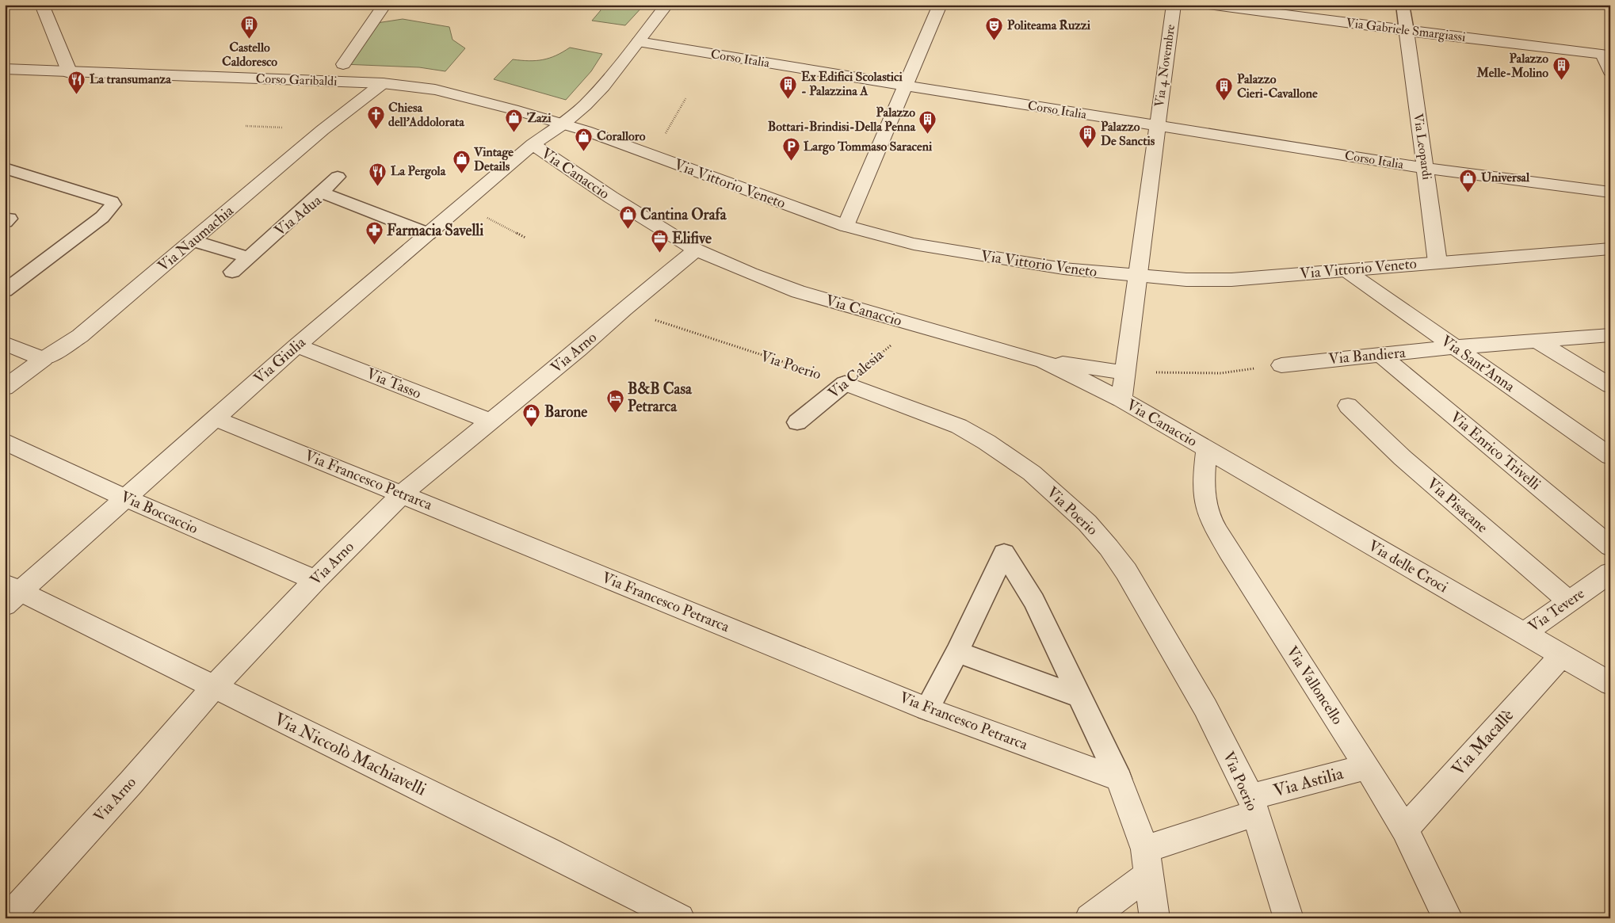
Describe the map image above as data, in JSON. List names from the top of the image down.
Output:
{
  "streets": {
    "street": [
      "Via Gabriele Smargiassi",
      "Corso Italia",
      "Via 4 Novembre",
      "Corso Garibaldi",
      "Via Leopardi",
      "Via Canaccio",
      "Via Vittorio Veneto",
      "Via Naumachia",
      "Via Arno",
      "Via Bandiera",
      "Via Giulia",
      "Via Sant'Anna",
      "Via Poerio",
      "Via Tasso",
      "Via Enrico Trivelli",
      "Via Francesco Petrarca",
      "Via Pisacane",
      "Via Boccaccio",
      "Via delle Croci",
      "Via Tevere",
      "Via Valloncello",
      "Via Macallè",
      "Via Niccolò Machiavelli",
      "Via Astilia"
    ],
    "lane": ["Via Adua", "Via Calesia"]
  },
  "crossings": [
    ["Via Gabriele Smargiassi", "Via Leopardi"],
    ["Corso Italia", "Via 4 Novembre"],
    ["Corso Italia", "Via Leopardi"],
    ["Corso Italia", "Via Giulia"],
    ["Via 4 Novembre", "Via Canaccio"],
    ["Via 4 Novembre", "Via Vittorio Veneto"],
    ["Corso Garibaldi", "Via Vittorio Veneto"],
    ["Corso Garibaldi", "Via Naumachia"],
    ["Via Leopardi", "Via Vittorio Veneto"],
    ["Via Canaccio", "Via Arno"],
    ["Via Canaccio", "Via Giulia"],
    ["Via Canaccio", "Via Calesia"],
    ["Via Canaccio", "Via delle Croci"],
    ["Via Canaccio", "Via Valloncello"],
    ["Via Vittorio Veneto", "Via Giulia"],
    ["Via Vittorio Veneto", "Via Sant'Anna"],
    ["Via Adua", "Via Giulia"],
    ["Via Arno", "Via Tasso"],
    ["Via Arno", "Via Francesco Petrarca"],
    ["Via Arno", "Via Boccaccio"],
    ["Via Arno", "Via Niccolò Machiavelli"],
    ["Via Bandiera", "Via Sant'Anna"],
    ["Via Bandiera", "Via Enrico Trivelli"],
    ["Via Giulia", "Via Tasso"],
    ["Via Giulia", "Via Francesco Petrarca"],
    ["Via Giulia", "Via Boccaccio"],
    ["Via Giulia", "Via Niccolò Machiavelli"],
    ["Via Poerio", "Via Calesia"],
    ["Via Poerio", "Via Astilia"],
    ["Via Pisacane", "Via Tevere"],
    ["Via delle Croci", "Via Tevere"],
    ["Via delle Croci", "Via Valloncello"],
    ["Via delle Croci", "Via Macallè"],
    ["Via Valloncello", "Via Macallè"],
    ["Via Valloncello", "Via Astilia"]
  ],
  "places": {
    "building": [
      "Castello Caldoresco",
      "Palazzo Melle-Molino",
      "Ex Edifici Scolastici - Palazzina A",
      "Palazzo Cieri-Cavallone",
      "Palazzo Bottari-Brindisi-Della Penna",
      "Palazzo De Sanctis"
    ],
    "theatre": ["Politeama Ruzzi"],
    "restaurant": ["La transumanza", "La Pergola"],
    "church": ["Chiesa dell'Addolorata"],
    "shop": [
      "Zazi",
      "Coralloro",
      "Vintage Details",
      "Universal",
      "Cantina Orafa",
      "Barone"
    ],
    "parking": ["Largo Tommaso Saraceni"],
    "pharmacy": ["Farmacia Savelli"],
    "office": ["Elifive"],
    "hotel": ["B&B Casa Petrarca"]
  }
}
